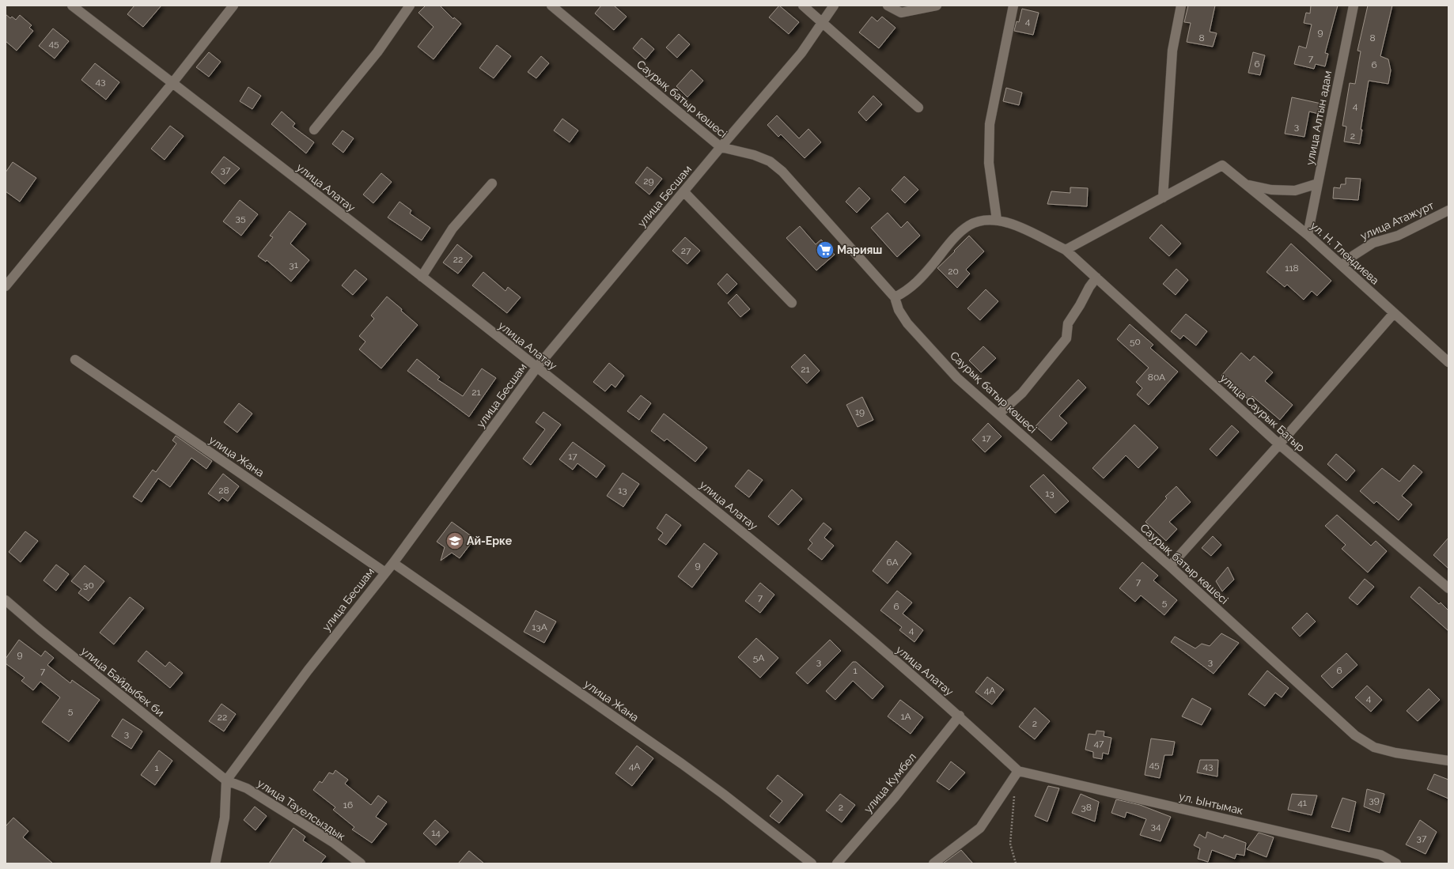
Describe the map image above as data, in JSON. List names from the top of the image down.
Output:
{
  "streets": {
    "street": [
      "Саурық батыр көшесі",
      "улица Алтын адам",
      "улица Алатау",
      "улица Бесшам",
      "улица Атажурт",
      "ул. Н. Тлендиева",
      "улица Саурык Батыр",
      "улица Жана",
      "улица Байдыбек би",
      "улица Кумбел",
      "ул. Ынтымак",
      "улица Тауелсыздык"
    ]
  },
  "crossings": [
    ["Саурық батыр көшесі", "улица Бесшам"],
    ["Саурық батыр көшесі", "улица Саурык Батыр"],
    ["улица Алтын адам", "ул. Н. Тлендиева"],
    ["улица Алатау", "улица Бесшам"],
    ["улица Алатау", "улица Кумбел"],
    ["улица Алатау", "ул. Ынтымак"],
    ["улица Бесшам", "улица Жана"],
    ["улица Бесшам", "улица Байдыбек би"],
    ["улица Бесшам", "улица Тауелсыздык"],
    ["улица Атажурт", "ул. Н. Тлендиева"],
    ["улица Байдыбек би", "улица Тауелсыздык"]
  ],
  "places": {
    "supermarket": ["Марияш"],
    "school or university": ["Ай-Ерке"]
  },
  "house_numbers": [
    "4",
    "9",
    "8",
    "8",
    "45",
    "7",
    "6",
    "6",
    "43",
    "4",
    "3",
    "2",
    "37",
    "29",
    "35",
    "27",
    "22",
    "31",
    "118",
    "20",
    "50",
    "21",
    "80А",
    "21",
    "19",
    "17",
    "17",
    "28",
    "13",
    "13",
    "6А",
    "9",
    "7",
    "30",
    "7",
    "5",
    "6",
    "13А",
    "4",
    "9",
    "5А",
    "3",
    "3",
    "1",
    "6",
    "7",
    "4А",
    "4",
    "5",
    "1А",
    "22",
    "2",
    "3",
    "47",
    "45",
    "4А",
    "43",
    "1",
    "39",
    "41",
    "16",
    "2",
    "38",
    "34",
    "14",
    "37"
  ]
}
